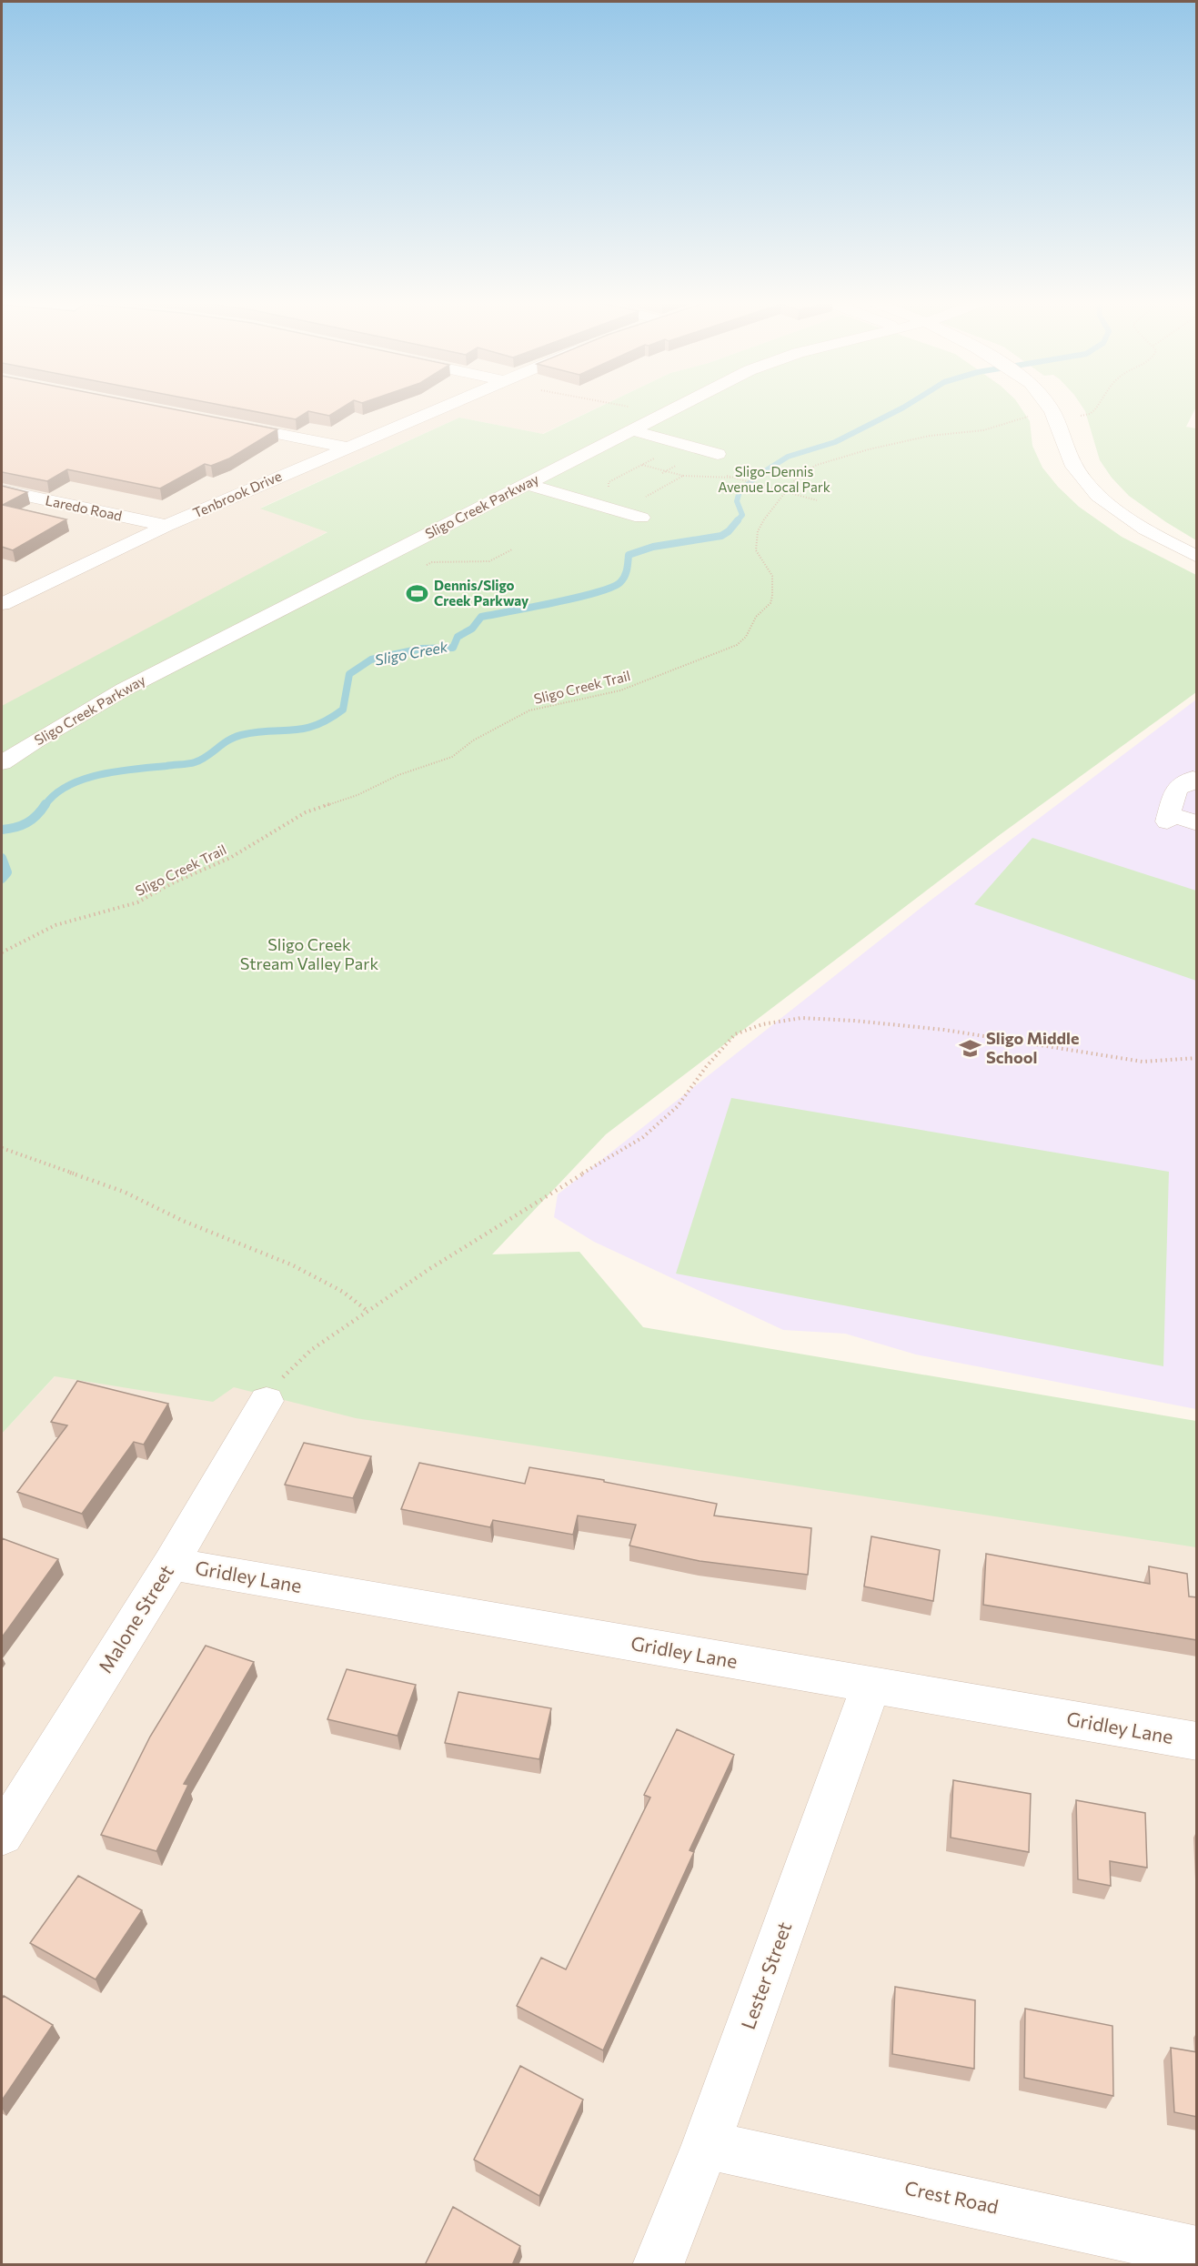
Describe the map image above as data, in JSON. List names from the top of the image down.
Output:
{
  "streets": {
    "street": [
      "Tenbrook Drive",
      "Sligo Creek Parkway",
      "Laredo Road",
      "Gridley Lane",
      "Malone Street",
      "Lester Street",
      "Crest Road"
    ],
    "path": ["Sligo Creek Trail"]
  },
  "crossings": [
    ["Tenbrook Drive", "Laredo Road"],
    ["Gridley Lane", "Malone Street"],
    ["Gridley Lane", "Lester Street"],
    ["Lester Street", "Crest Road"]
  ],
  "water": ["Sligo Creek"],
  "parks": ["Sligo-Dennis Avenue Local Park", "Sligo Creek Stream Valley Park"],
  "places": {
    "sports": ["Dennis/Sligo Creek Parkway"],
    "school or university": ["Sligo Middle School"]
  }
}
